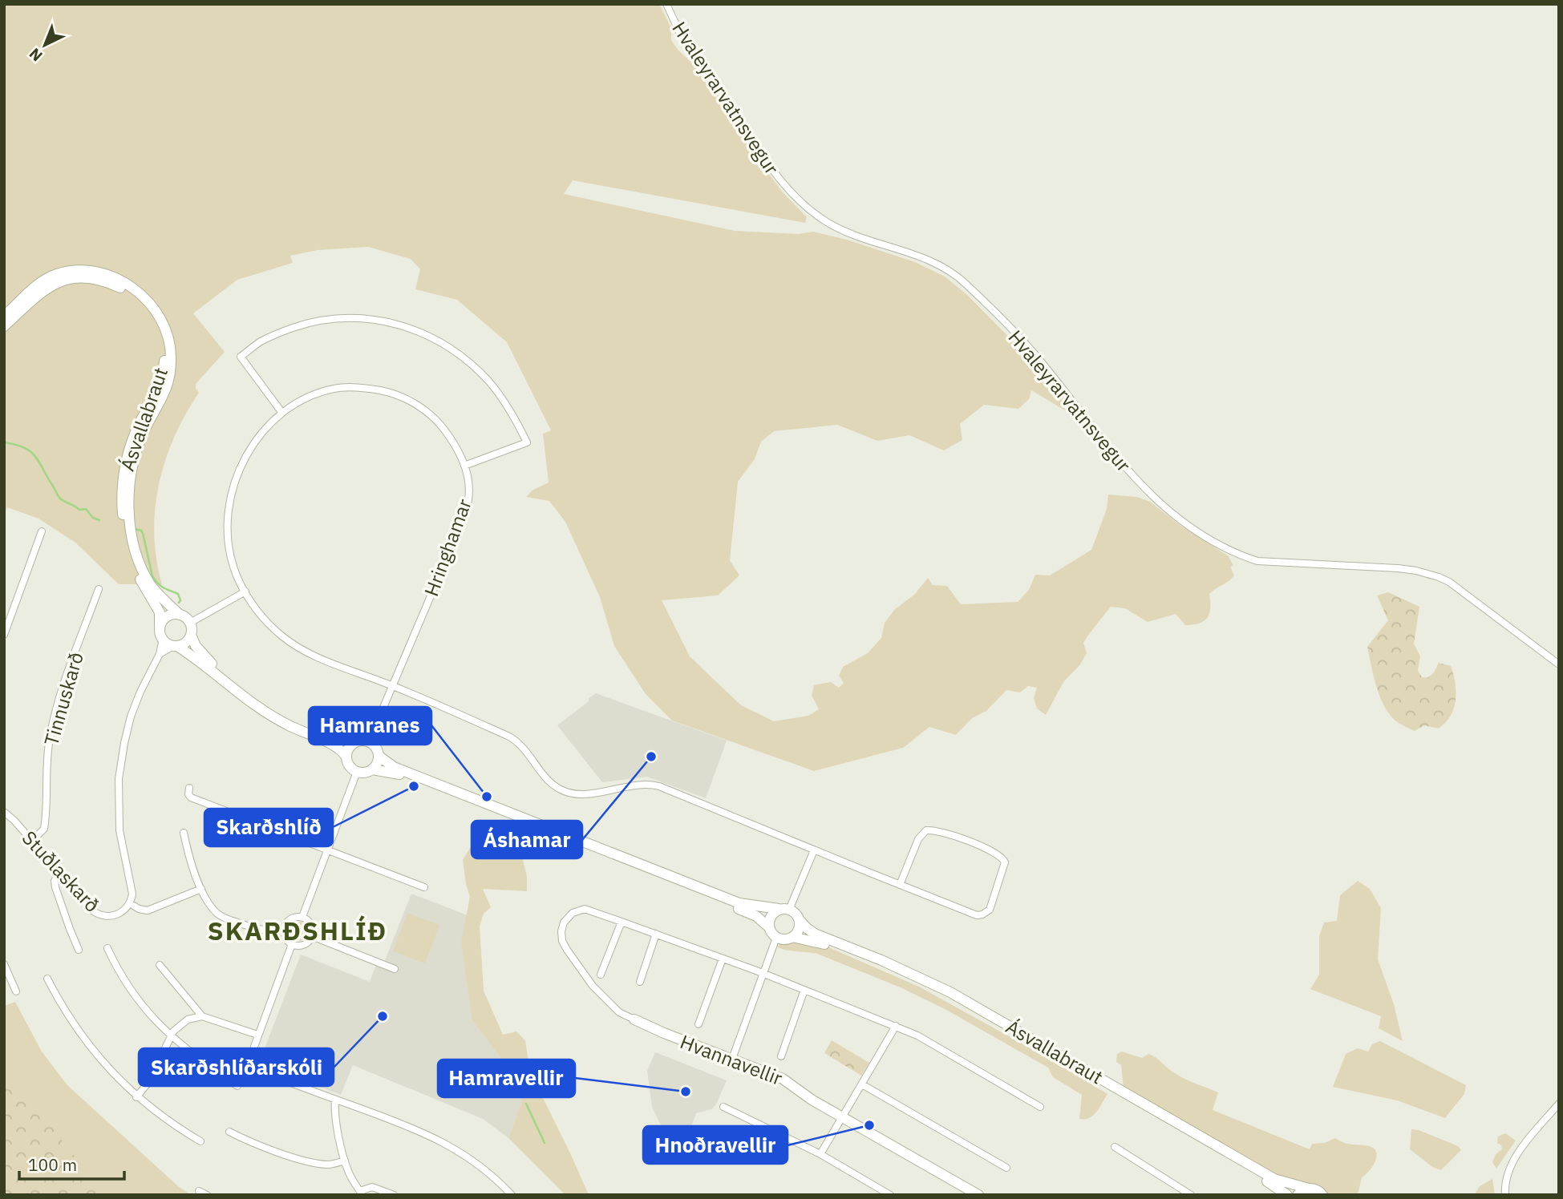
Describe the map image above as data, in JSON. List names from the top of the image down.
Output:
{
  "streets": {
    "main road": ["Ásvallabraut", "Hvannavellir"],
    "street": [
      "Hvaleyrarvatnsvegur",
      "Hringhamar",
      "Tinnuskarð",
      "Stuðlaskarð"
    ]
  },
  "crossings": [
    ["Ásvallabraut", "Stuðlaskarð"],
    ["Tinnuskarð", "Stuðlaskarð"]
  ],
  "districts": ["SKARÐSHLÍÐ"],
  "places": [
    "Áshamar",
    "Skarðshlíð",
    "Hamranes",
    "Skarðshlíðarskóli",
    "Hamravellir",
    "Hnoðravellir"
  ],
  "scale_bar": "100 m",
  "north": "bottom left"
}
